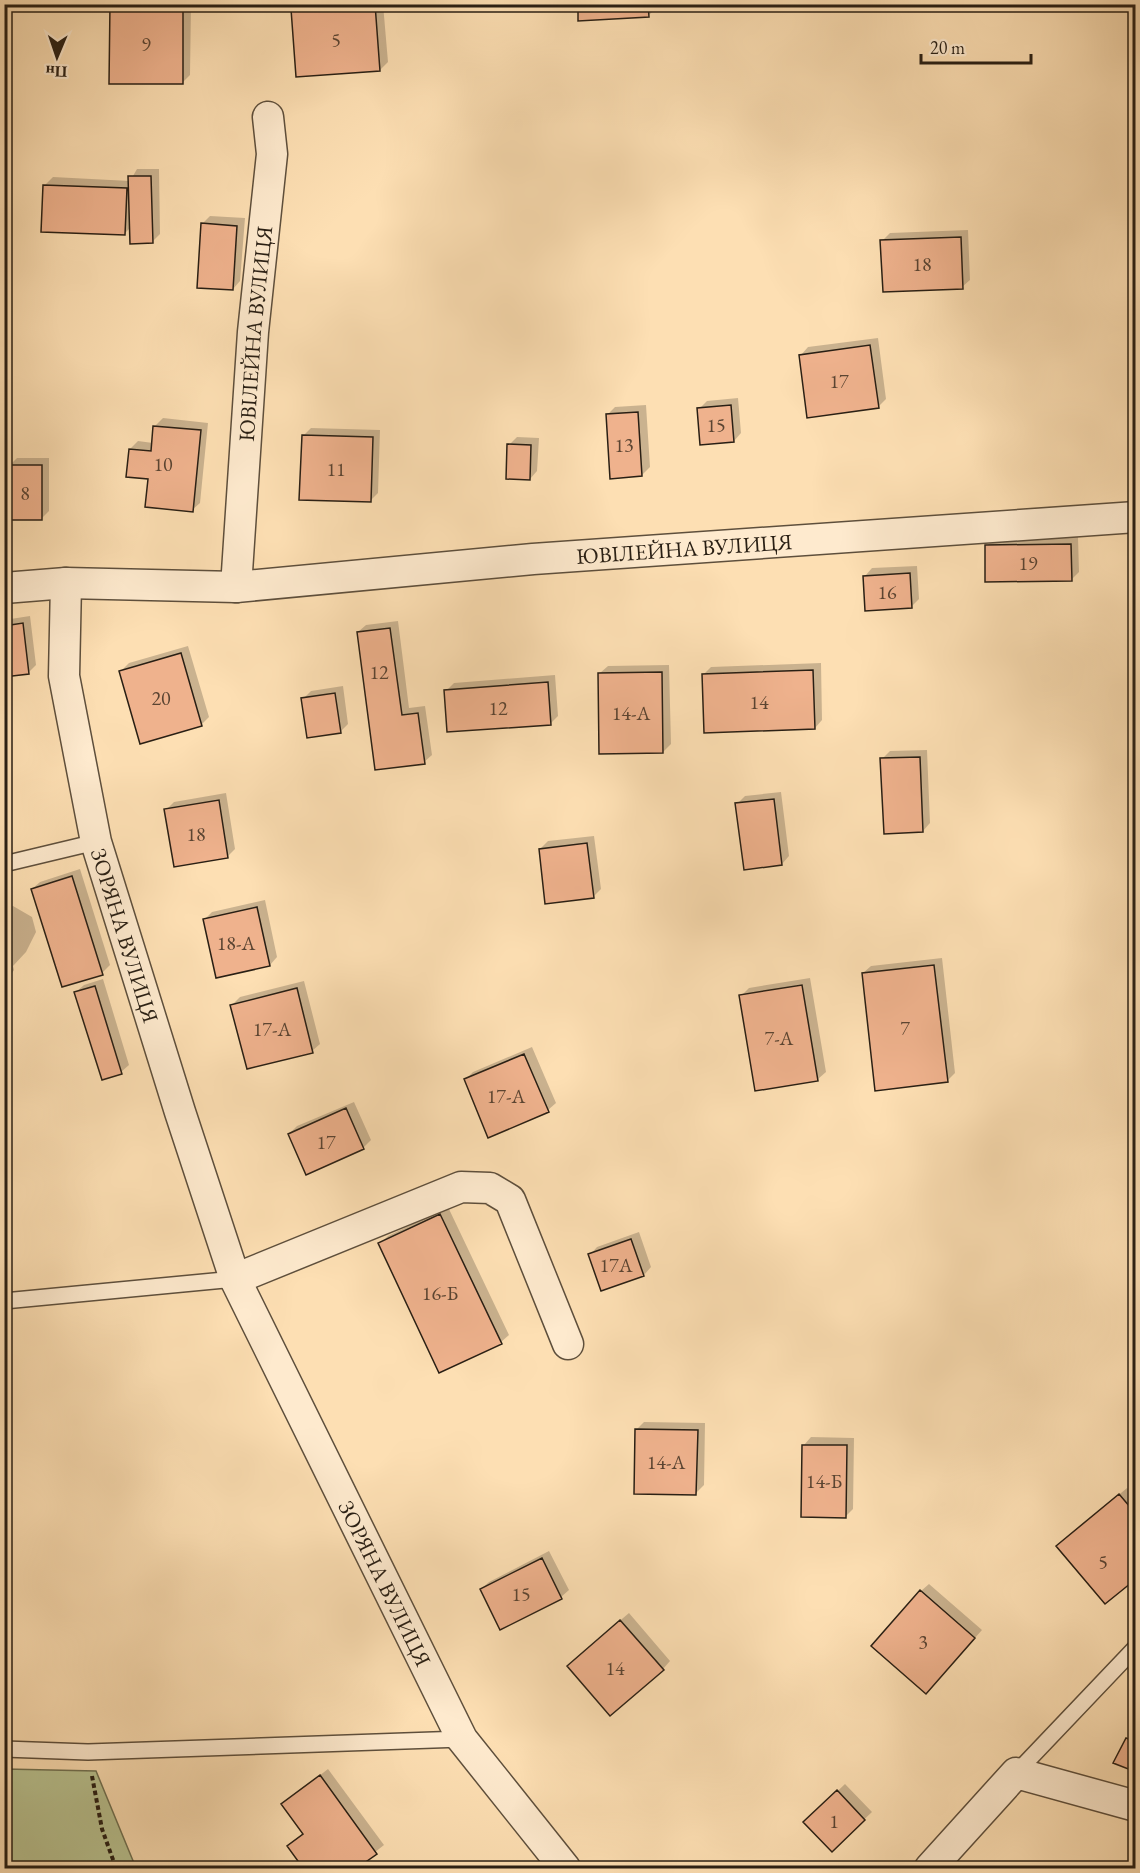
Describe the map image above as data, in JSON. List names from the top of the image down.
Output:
{
  "streets": {
    "street": ["ЮВІЛЕЙНА ВУЛИЦЯ", "ЗОРЯНА ВУЛИЦЯ"]
  },
  "crossings": [
    ["ЮВІЛЕЙНА ВУЛИЦЯ", "ЗОРЯНА ВУЛИЦЯ"]
  ],
  "house_numbers": [
    "5",
    "9",
    "18",
    "17",
    "15",
    "13",
    "10",
    "11",
    "8",
    "19",
    "16",
    "12",
    "20",
    "14",
    "12",
    "14-А",
    "18",
    "18-А",
    "7",
    "17-А",
    "7-А",
    "17-А",
    "17",
    "17А",
    "16-Б",
    "14-А",
    "14-Б",
    "5",
    "15",
    "3",
    "14",
    "1"
  ],
  "scale_bar": "20 m",
  "north": "bottom"
}
